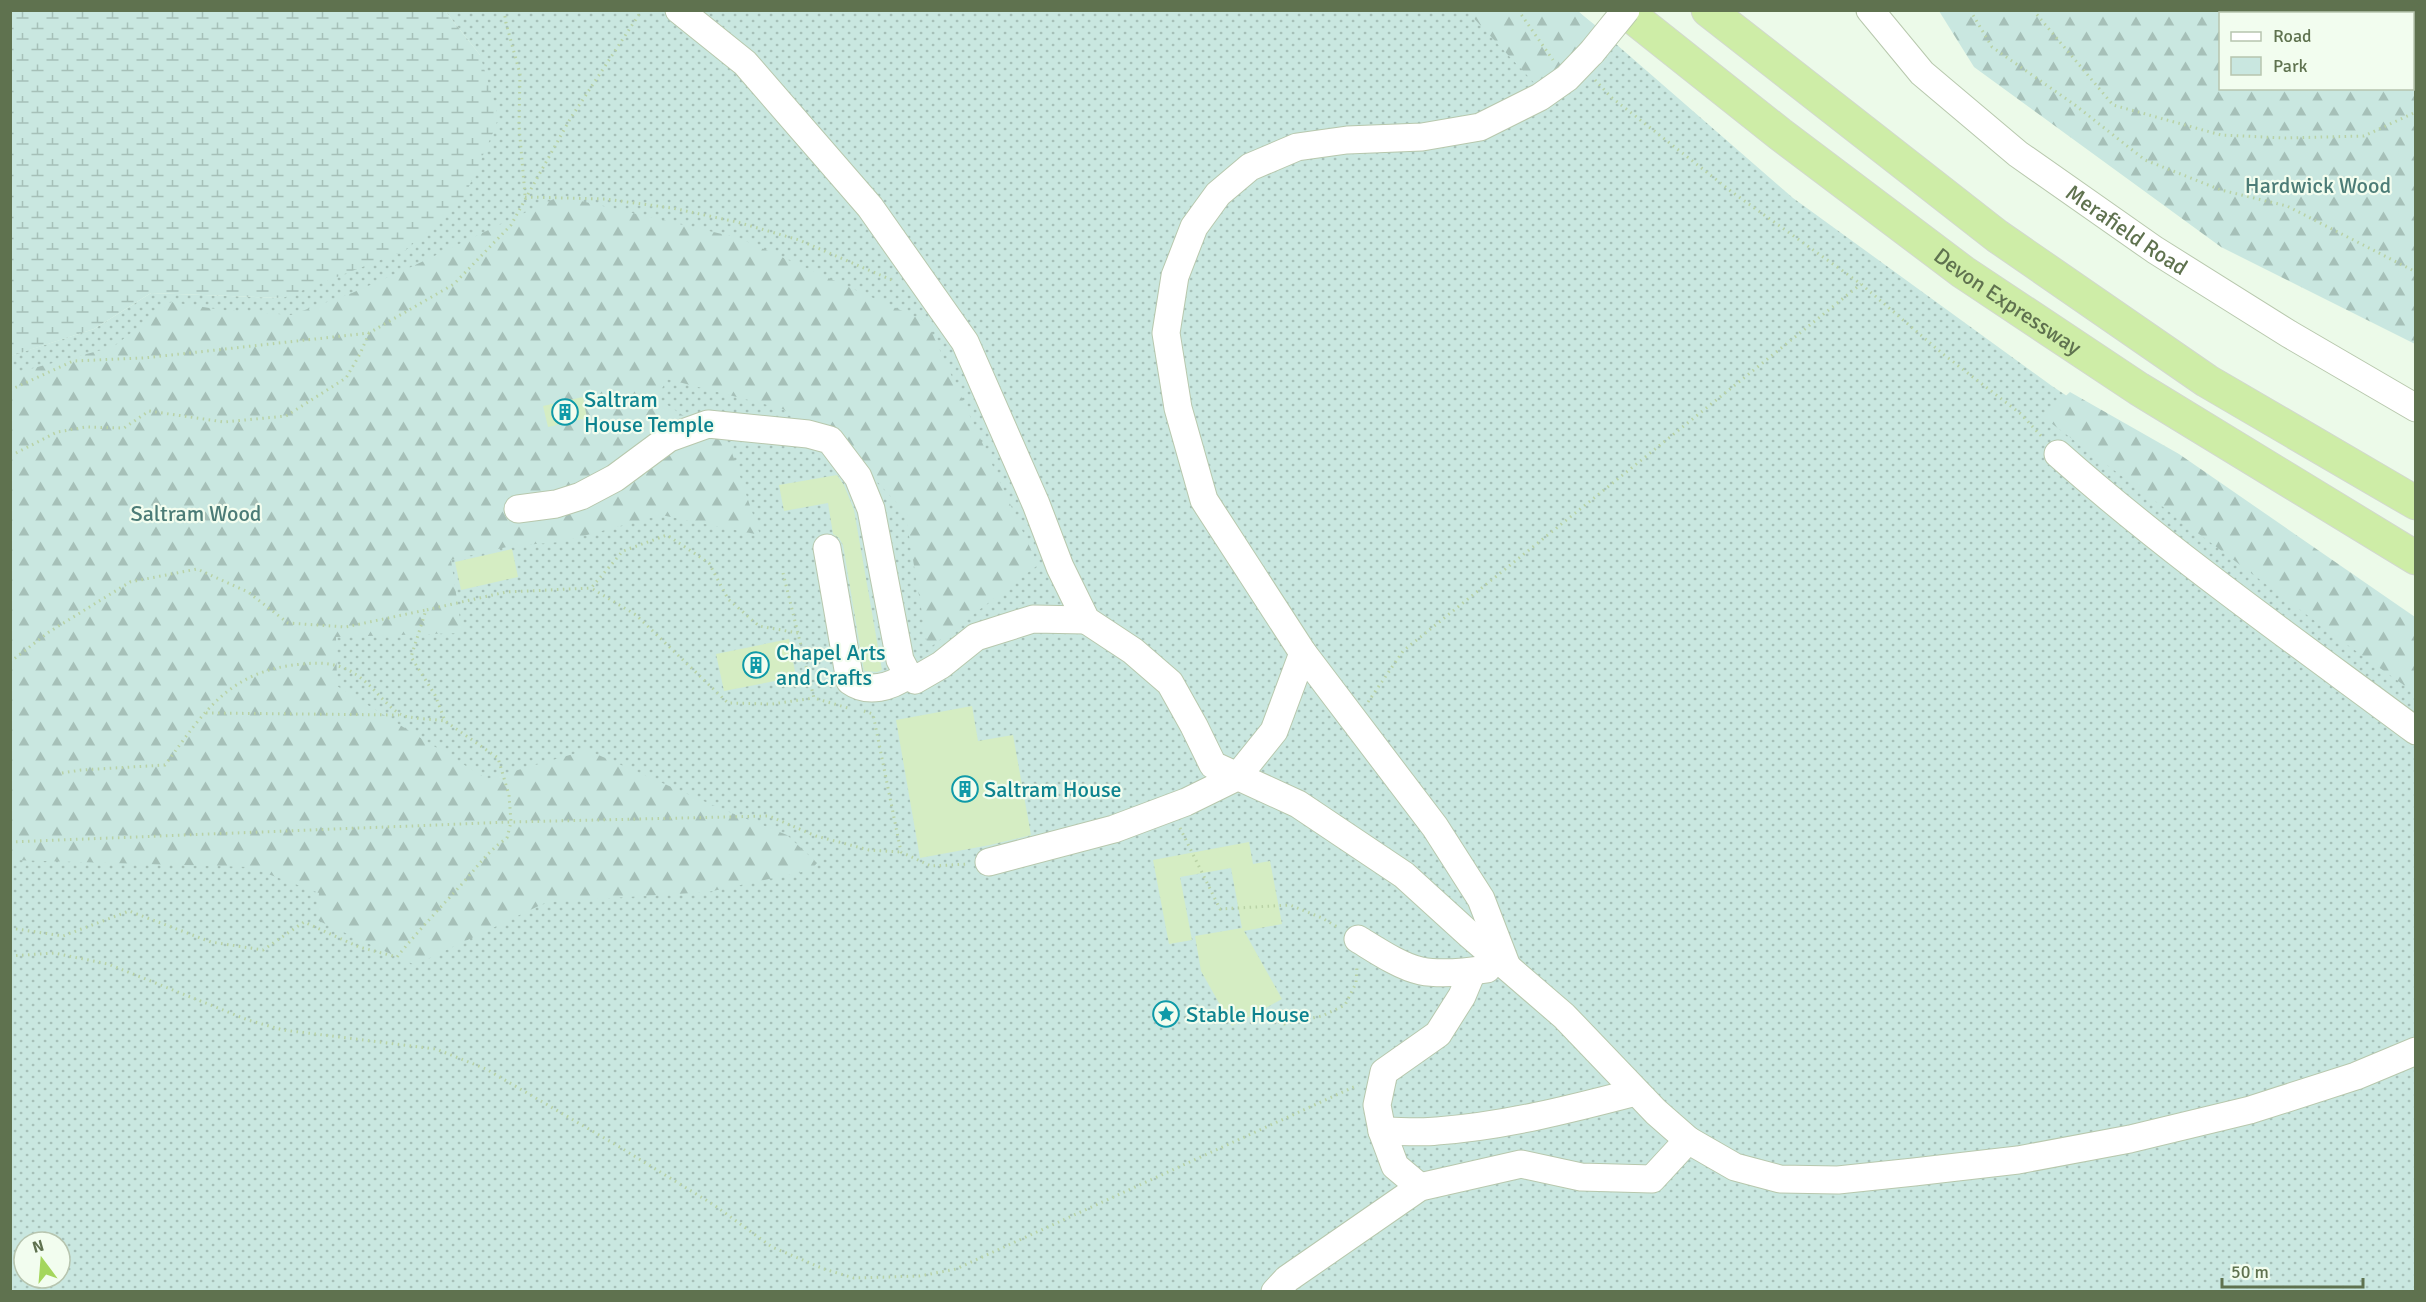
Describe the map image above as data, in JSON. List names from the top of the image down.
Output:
{
  "streets": {
    "highway": ["Devon Expressway"],
    "street": ["Merafield Road"]
  },
  "parks": ["Hardwick Wood", "Saltram Wood"],
  "places": {
    "building": ["Saltram House Temple", "Chapel Arts and Crafts", "Saltram House"],
    "place": ["Stable House"]
  },
  "legend": ["Road", "Park"],
  "scale_bar": "50 m",
  "north": "top"
}
